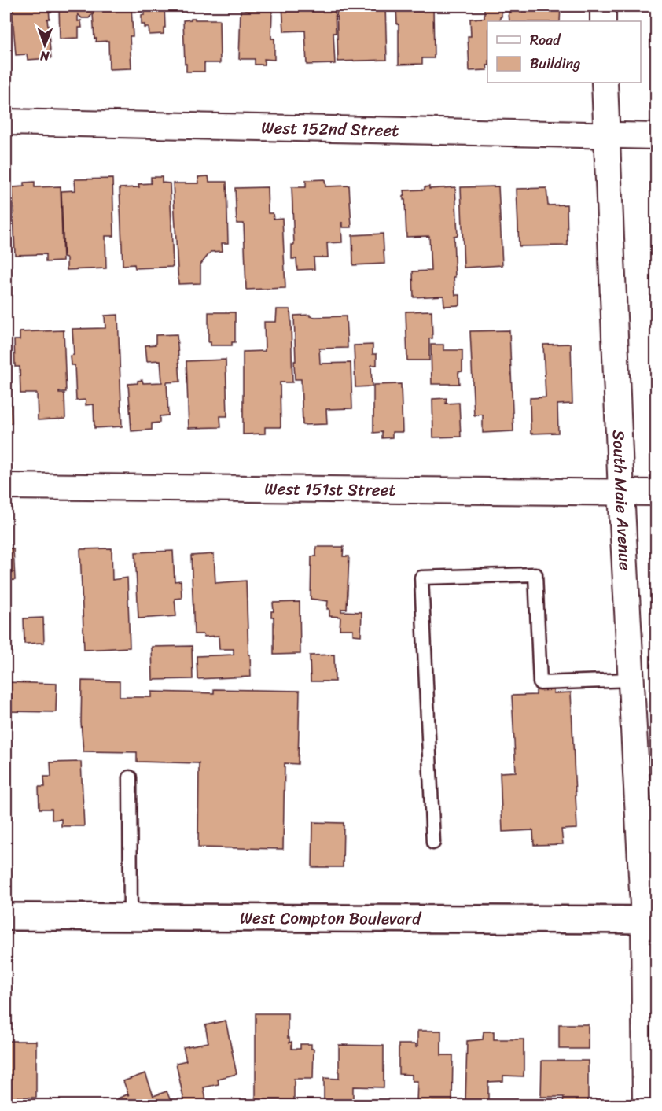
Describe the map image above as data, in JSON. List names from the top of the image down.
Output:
{
  "streets": {
    "main road": ["West Compton Boulevard"],
    "street": ["West 152nd Street", "West 151st Street", "South Maie Avenue"]
  },
  "crossings": [
    ["West 152nd Street", "South Maie Avenue"],
    ["West 151st Street", "South Maie Avenue"],
    ["South Maie Avenue", "West Compton Boulevard"]
  ],
  "legend": ["Road", "Building"],
  "north": "bottom"
}
